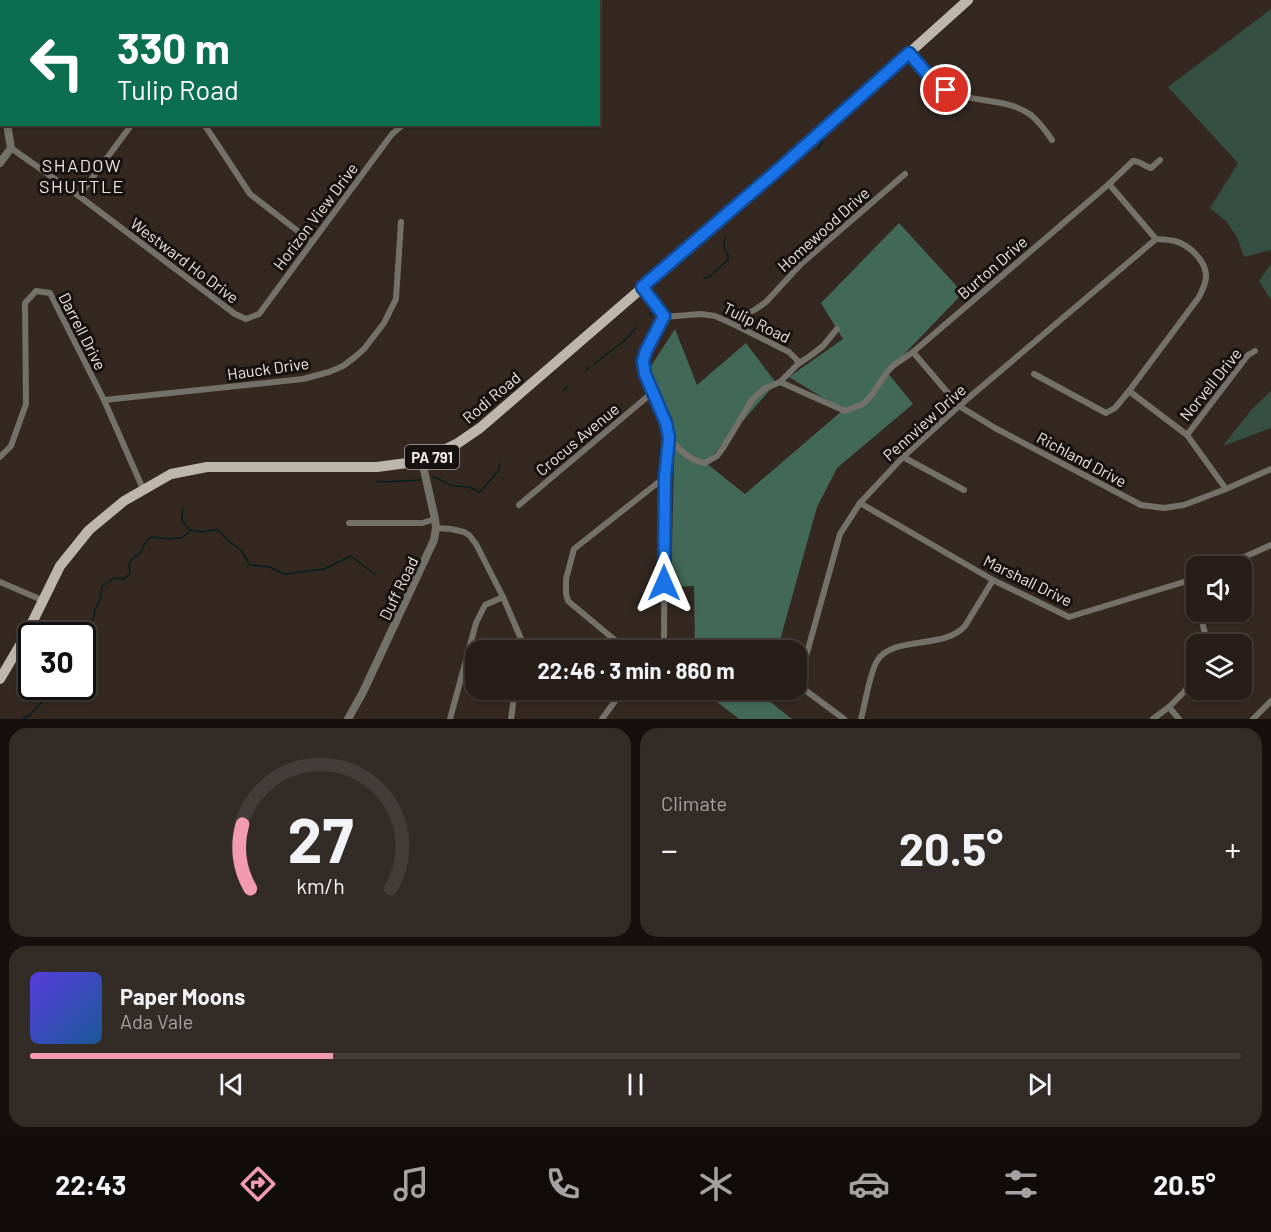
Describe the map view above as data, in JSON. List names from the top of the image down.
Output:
{
  "streets": {
    "main road": ["Rodi Road", "PA 791"],
    "street": [
      "Horizon View Drive",
      "Homewood Drive",
      "Westward Ho Drive",
      "Burton Drive",
      "Tulip Road",
      "Darrell Drive",
      "Hauck Drive",
      "Norvell Drive",
      "Pennview Drive",
      "Crocus Avenue",
      "Richland Drive",
      "Marshall Drive",
      "Duff Road"
    ]
  },
  "crossings": [
    ["Horizon View Drive", "Westward Ho Drive"],
    ["Homewood Drive", "Tulip Road"],
    ["Burton Drive", "Richland Drive"],
    ["Darrell Drive", "Hauck Drive"],
    ["Darrell Drive", "Rodi Road"],
    ["Rodi Road", "Duff Road"],
    ["Pennview Drive", "Richland Drive"],
    ["Pennview Drive", "Marshall Drive"]
  ],
  "districts": ["SHADOW SHUTTLE"],
  "page": {
    "turn": ["330 m", "Tulip Road"],
    "limit": "30",
    "trip": "22:46 · 3 min · 860 m",
    "tile": "Climate",
    "heat": ["−", "20.5°", "+"],
    "song": ["Paper Moons", "Ada Vale"],
    "tabs": ["22:43", "20.5°"],
    "gauge": ["27", "km/h"]
  }
}
